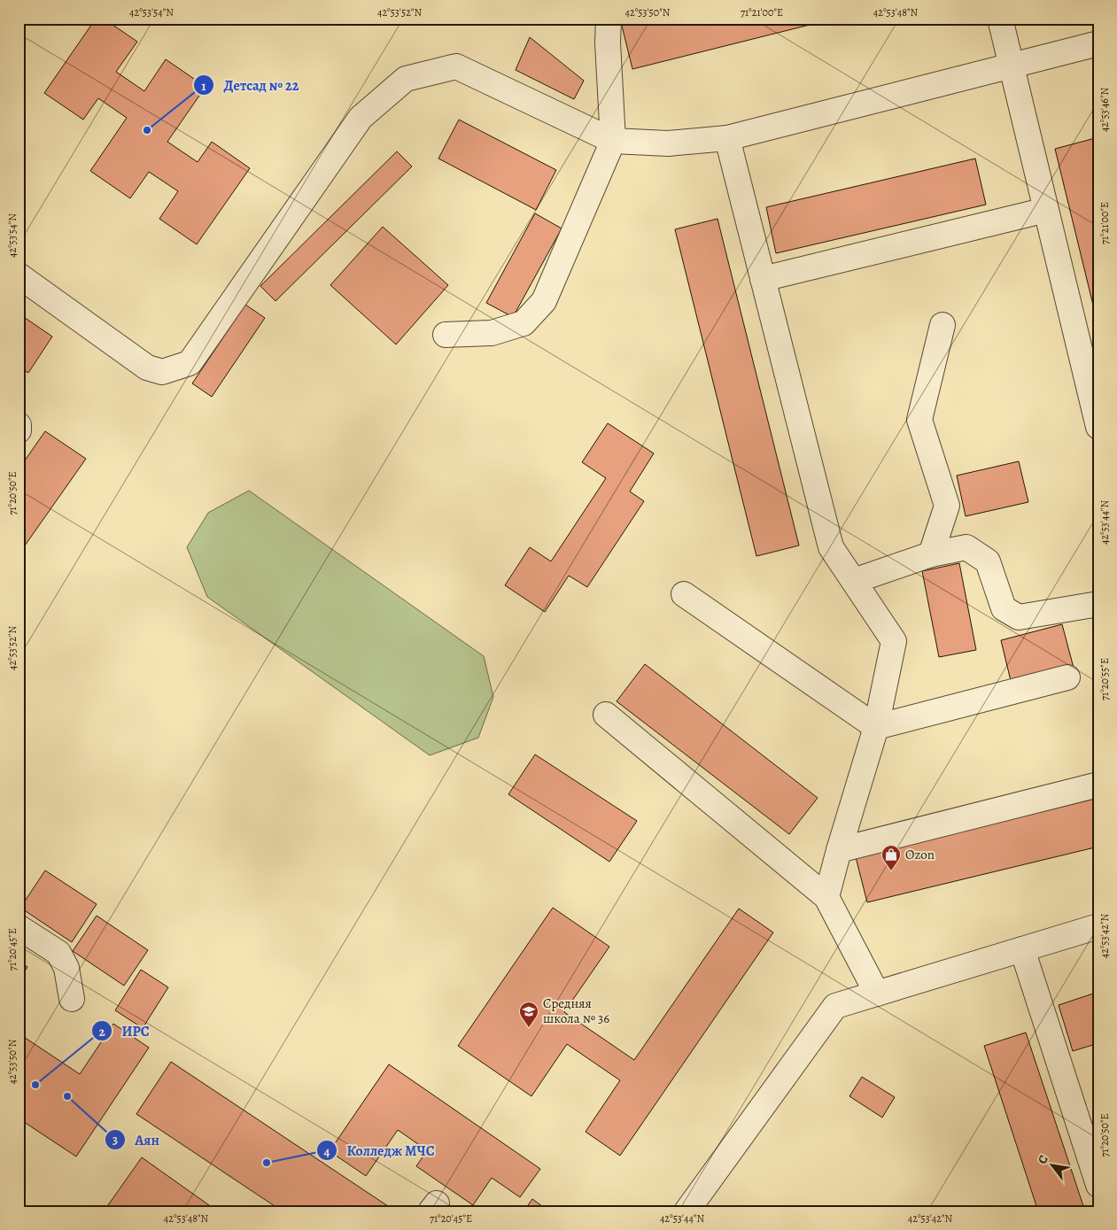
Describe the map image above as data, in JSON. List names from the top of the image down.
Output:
{
  "places": {
    "other": [
      "Детсад № 22",
      "ИРС",
      "Аян",
      "Колледж МЧС"
    ],
    "shop": ["Ozon"],
    "school or university": ["Средняя школа № 36"]
  },
  "north": "top left",
  "coordinates": [
    "42°53'54\"N",
    "42°53'52\"N",
    "42°53'50\"N",
    "71°21'00\"E",
    "42°53'48\"N",
    "42°53'46\"N",
    "71°20'50\"E",
    "42°53'44\"N",
    "71°20'55\"E",
    "42°53'42\"N",
    "71°20'45\"E"
  ]
}
